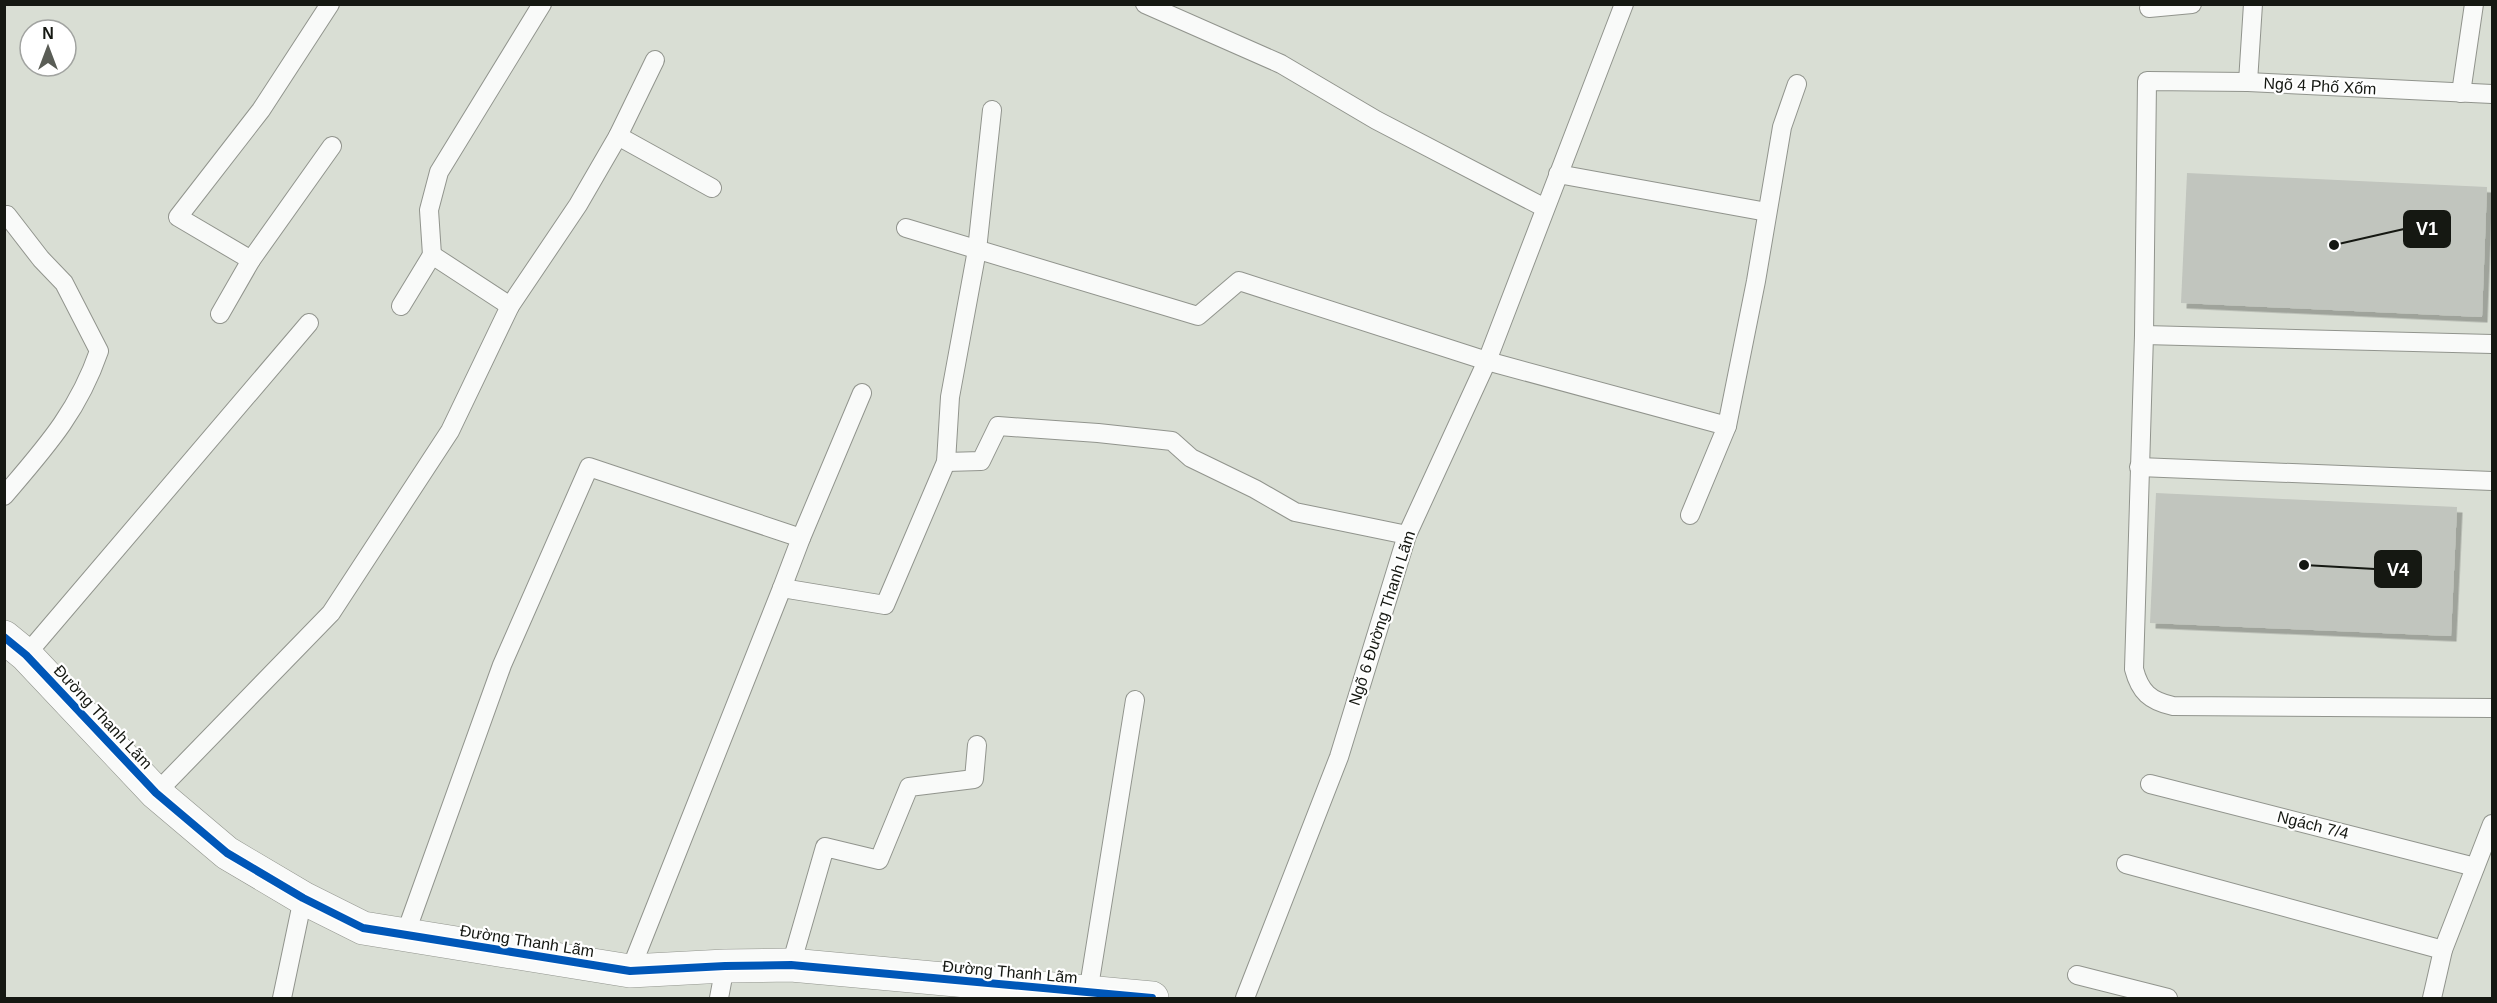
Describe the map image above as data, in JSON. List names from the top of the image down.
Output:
{
  "streets": {
    "street": ["Đường Thanh Lãm"],
    "lane": ["Ngõ 4 Phố Xốm", "Ngõ 6 Đường Thanh Lãm", "Ngách 7/4"]
  },
  "places": ["V1", "V4"],
  "north": "top"
}
